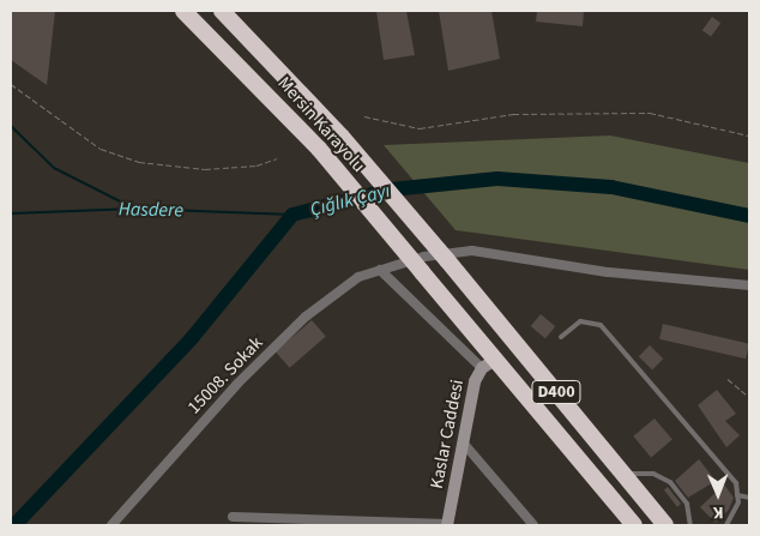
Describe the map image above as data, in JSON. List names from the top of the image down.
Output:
{
  "streets": {
    "highway": ["Mersin Karayolu", "D400"],
    "street": ["15008. Sokak", "Kaslar Caddesi"]
  },
  "crossings": [
    ["Mersin Karayolu", "D400"],
    ["Mersin Karayolu", "Kaslar Caddesi"],
    ["D400", "Kaslar Caddesi"]
  ],
  "water": ["Çığlık Çayı", "Hasdere"],
  "north": "bottom"
}
